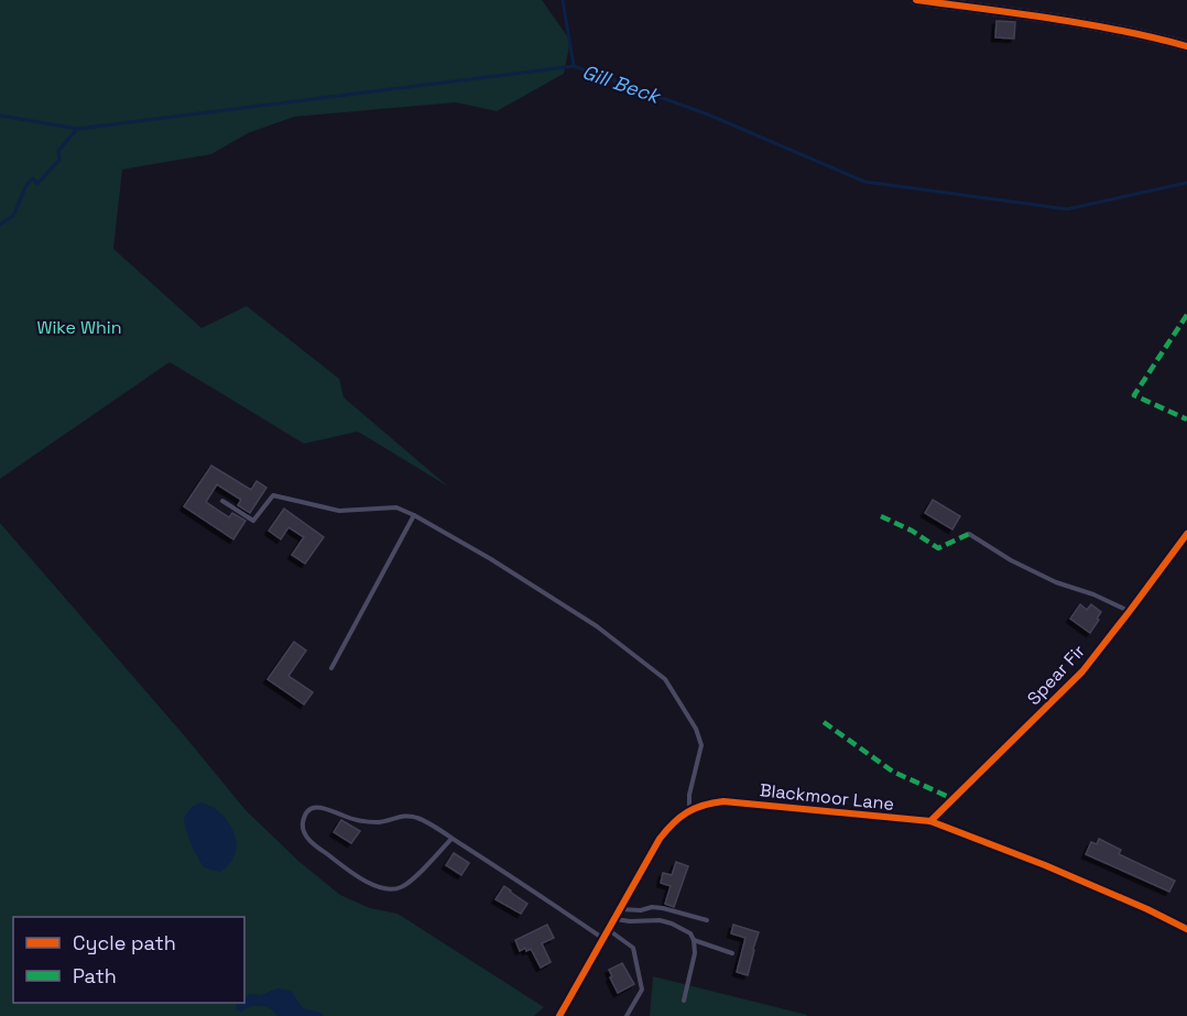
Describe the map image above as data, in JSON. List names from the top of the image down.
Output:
{
  "streets": {
    "street": ["Spear Fir", "Blackmoor Lane"]
  },
  "crossings": [
    ["Spear Fir", "Blackmoor Lane"]
  ],
  "water": ["Gill Beck"],
  "parks": ["Wike Whin"],
  "legend": ["Cycle path", "Path"]
}
